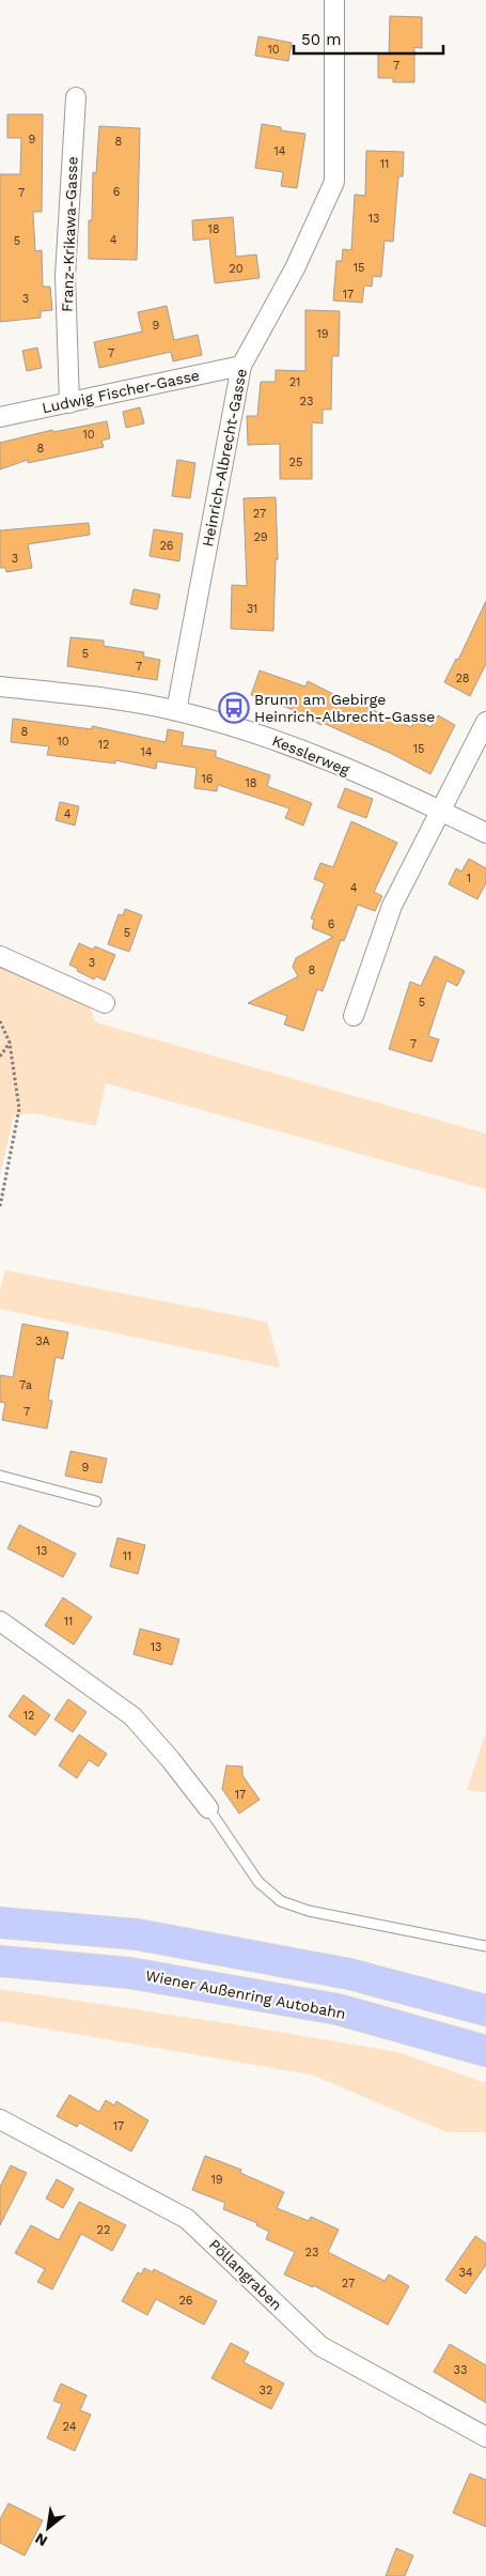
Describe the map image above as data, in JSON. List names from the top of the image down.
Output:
{
  "streets": {
    "highway": ["Wiener Außenring Autobahn"],
    "street": [
      "Franz-Krikawa-Gasse",
      "Ludwig Fischer-Gasse",
      "Heinrich-Albrecht-Gasse",
      "Kesslerweg",
      "Pöllangraben"
    ]
  },
  "crossings": [
    ["Franz-Krikawa-Gasse", "Ludwig Fischer-Gasse"],
    ["Ludwig Fischer-Gasse", "Heinrich-Albrecht-Gasse"],
    ["Heinrich-Albrecht-Gasse", "Kesslerweg"]
  ],
  "places": {
    "bus stop": ["Brunn am Gebirge Heinrich-Albrecht-Gasse"]
  },
  "house_numbers": [
    "10",
    "7",
    "9",
    "8",
    "14",
    "11",
    "6",
    "7",
    "13",
    "18",
    "4",
    "5",
    "15",
    "20",
    "17",
    "3",
    "9",
    "19",
    "7",
    "21",
    "23",
    "10",
    "8",
    "25",
    "27",
    "29",
    "26",
    "3",
    "31",
    "5",
    "7",
    "28",
    "8",
    "10",
    "12",
    "15",
    "14",
    "16",
    "18",
    "4",
    "1",
    "4",
    "6",
    "5",
    "3",
    "8",
    "5",
    "7",
    "3A",
    "7a",
    "7",
    "9",
    "13",
    "11",
    "11",
    "13",
    "12",
    "17",
    "17",
    "19",
    "22",
    "23",
    "34",
    "27",
    "26",
    "33",
    "32",
    "24"
  ],
  "scale_bar": "50 m",
  "north": "bottom left"
}
